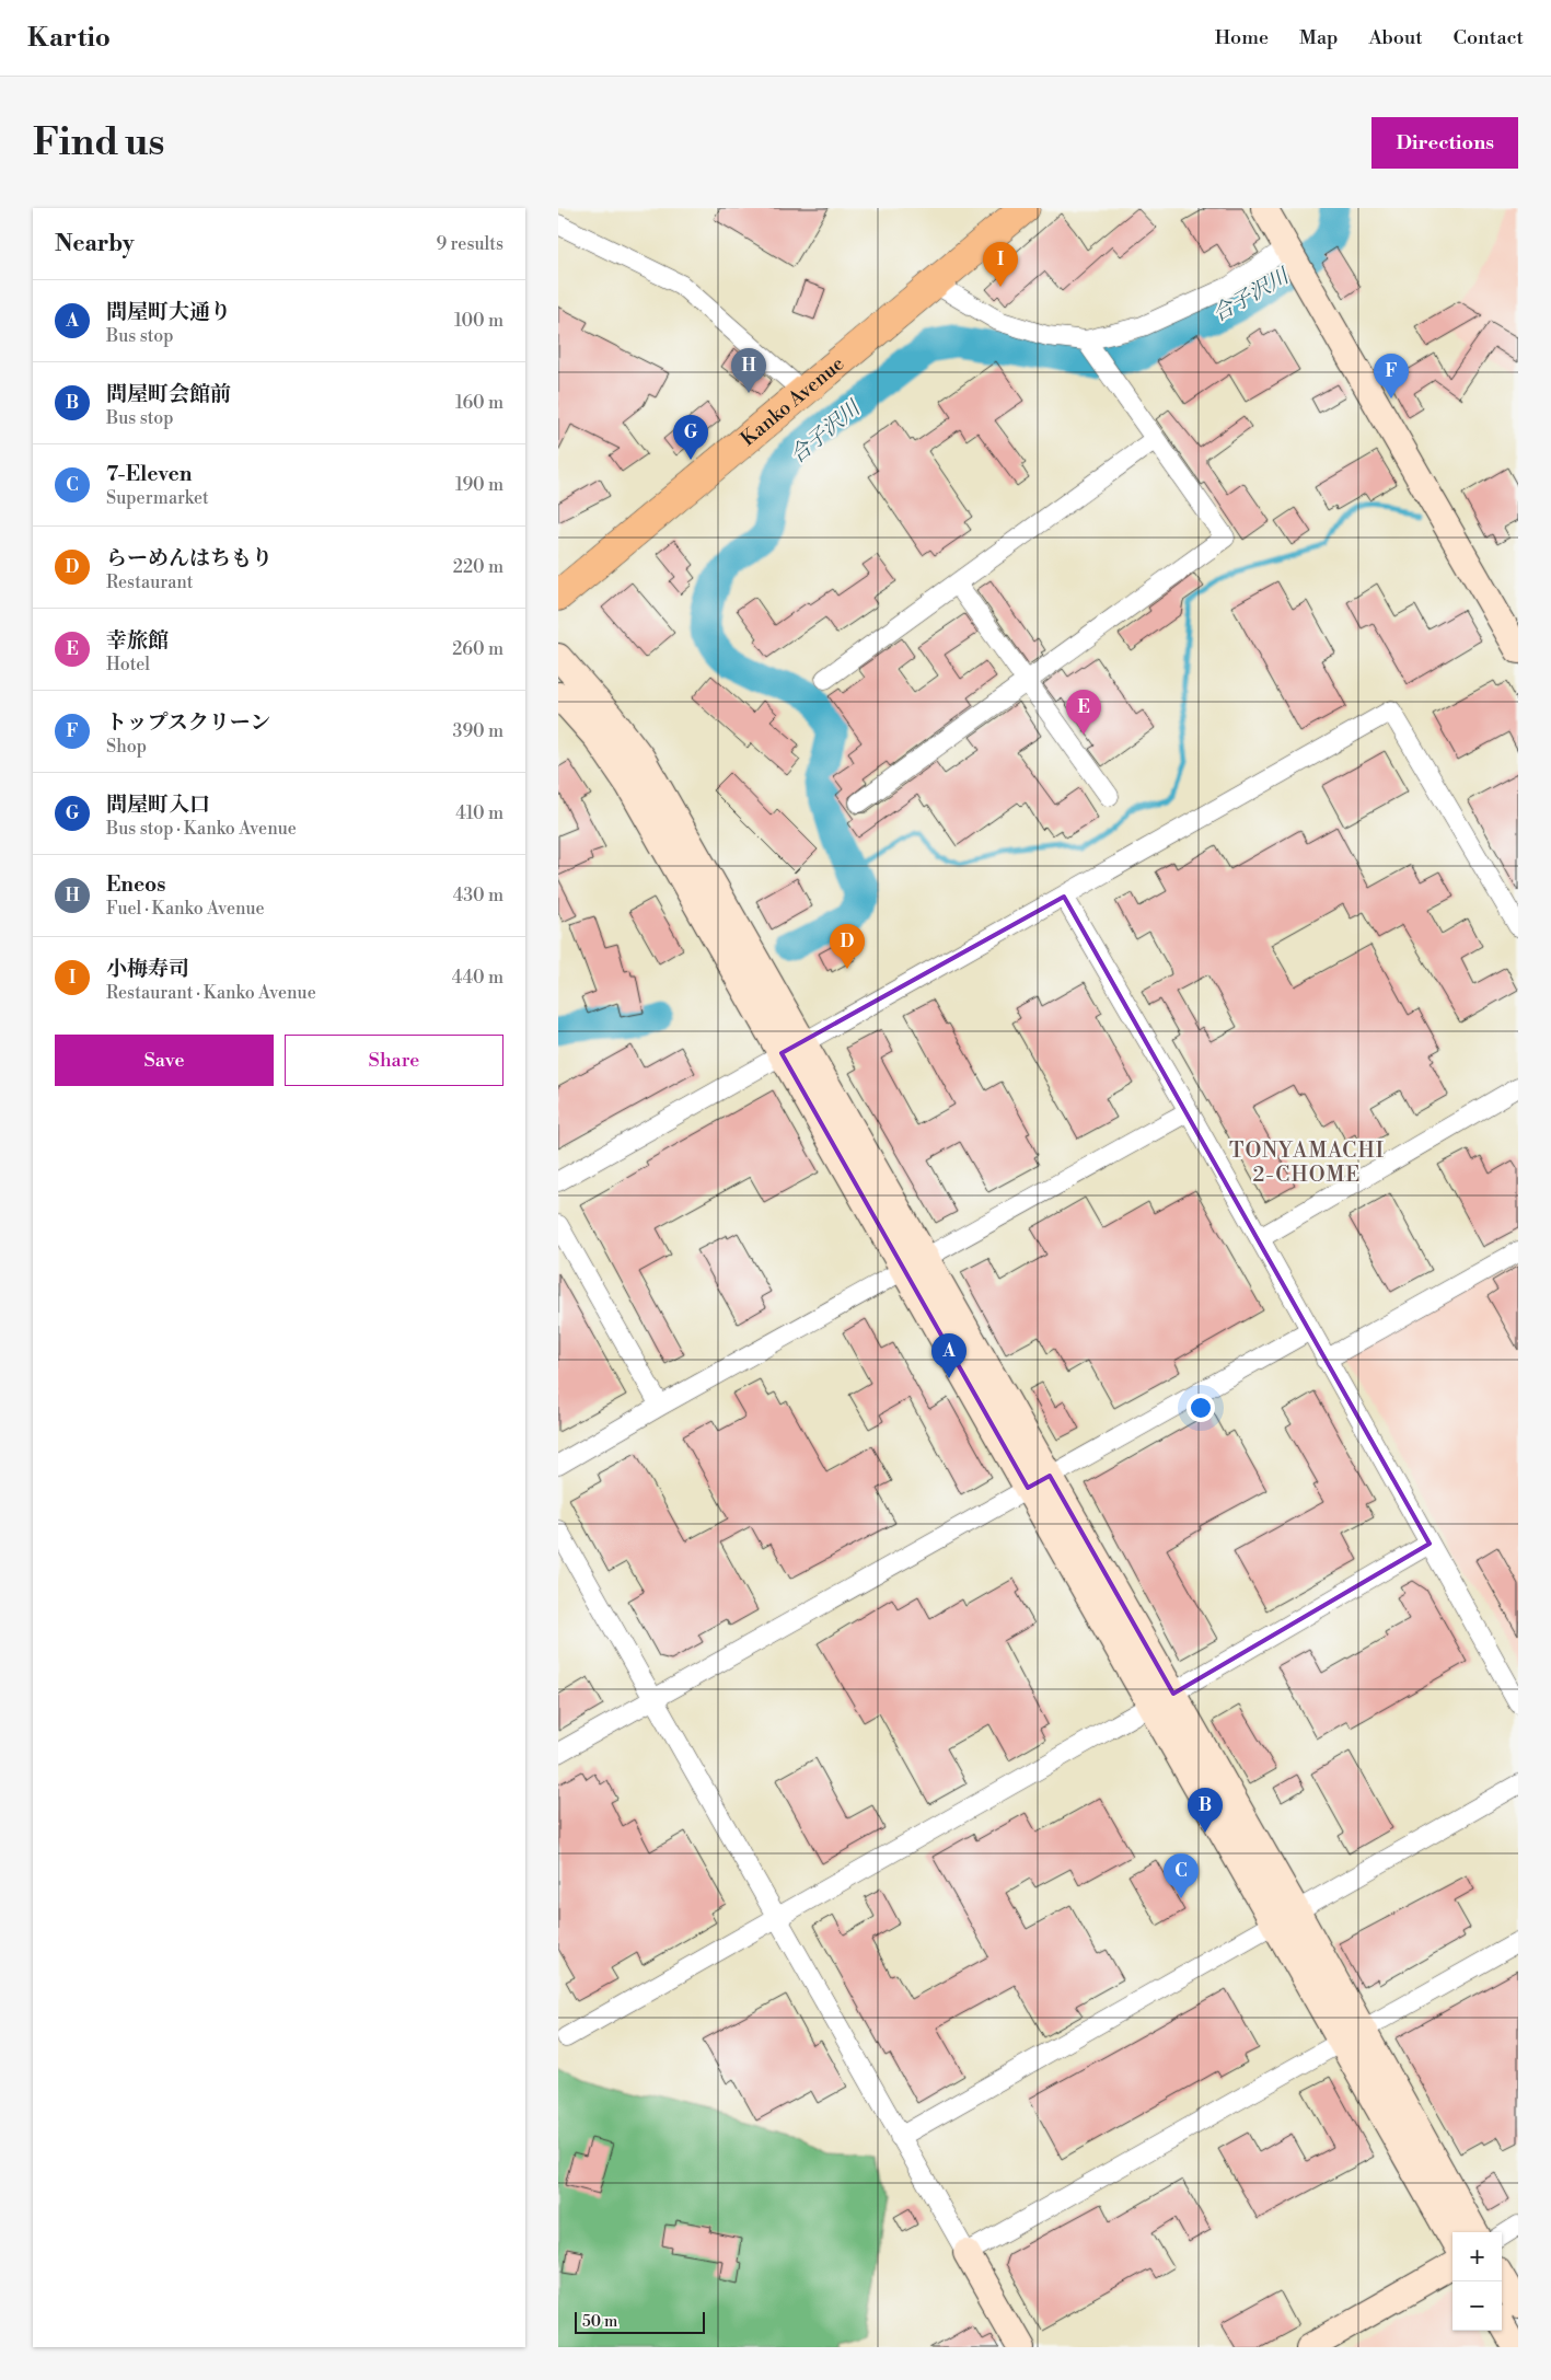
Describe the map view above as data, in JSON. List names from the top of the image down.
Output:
{
  "streets": {
    "highway": ["Kanko Avenue"]
  },
  "districts": ["TONYAMACHI 2-CHOME"],
  "water": ["合子沢川"],
  "scale_bar": "50 m",
  "page": {
    "header": "Kartio",
    "nav": [
      "Home",
      "Map",
      "About",
      "Contact"
    ],
    "buttons": [
      "Directions",
      ["Save", "Share"]
    ],
    "title": "Find us",
    "heading": ["Nearby", "9 results"],
    "pins": [
      "I",
      "H",
      "F",
      "G",
      "E",
      "D",
      "A",
      "B",
      "C"
    ],
    "list": [
      {
        "mark": "A",
        "name": "問屋町大通り",
        "note": "Bus stop",
        "value": "100 m"
      },
      {
        "mark": "B",
        "name": "問屋町会館前",
        "note": "Bus stop",
        "value": "160 m"
      },
      {
        "mark": "C",
        "name": "7-Eleven",
        "note": "Supermarket",
        "value": "190 m"
      },
      {
        "mark": "D",
        "name": "らーめんはちもり",
        "note": "Restaurant",
        "value": "220 m"
      },
      {
        "mark": "E",
        "name": "幸旅館",
        "note": "Hotel",
        "value": "260 m"
      },
      {
        "mark": "F",
        "name": "トップスクリーン",
        "note": "Shop",
        "value": "390 m"
      },
      {
        "mark": "G",
        "name": "問屋町入口",
        "note": "Bus stop · Kanko Avenue",
        "value": "410 m"
      },
      {
        "mark": "H",
        "name": "Eneos",
        "note": "Fuel · Kanko Avenue",
        "value": "430 m"
      },
      {
        "mark": "I",
        "name": "小梅寿司",
        "note": "Restaurant · Kanko Avenue",
        "value": "440 m"
      }
    ],
    "map_buttons": ["+", "−"],
    "scale": "50 m"
  }
}
